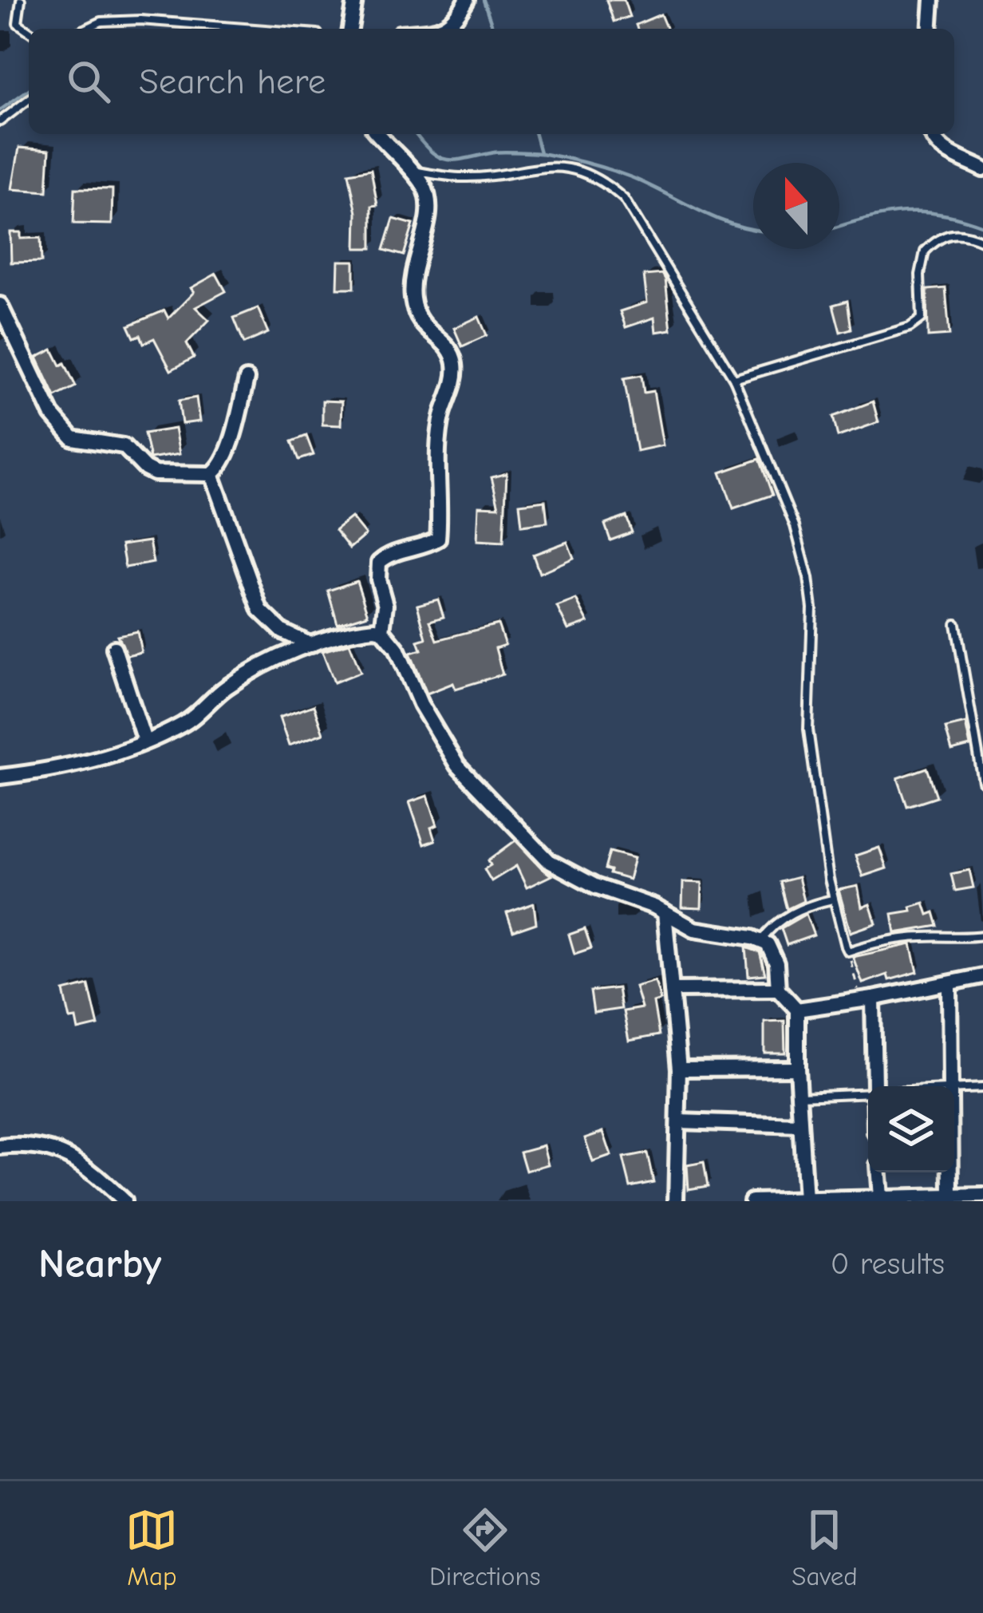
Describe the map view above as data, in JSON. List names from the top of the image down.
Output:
{
  "north": "top",
  "page": {
    "search": "Search here",
    "heading": ["Nearby", "0 results"],
    "nav": ["Map", "Directions", "Saved"]
  }
}
